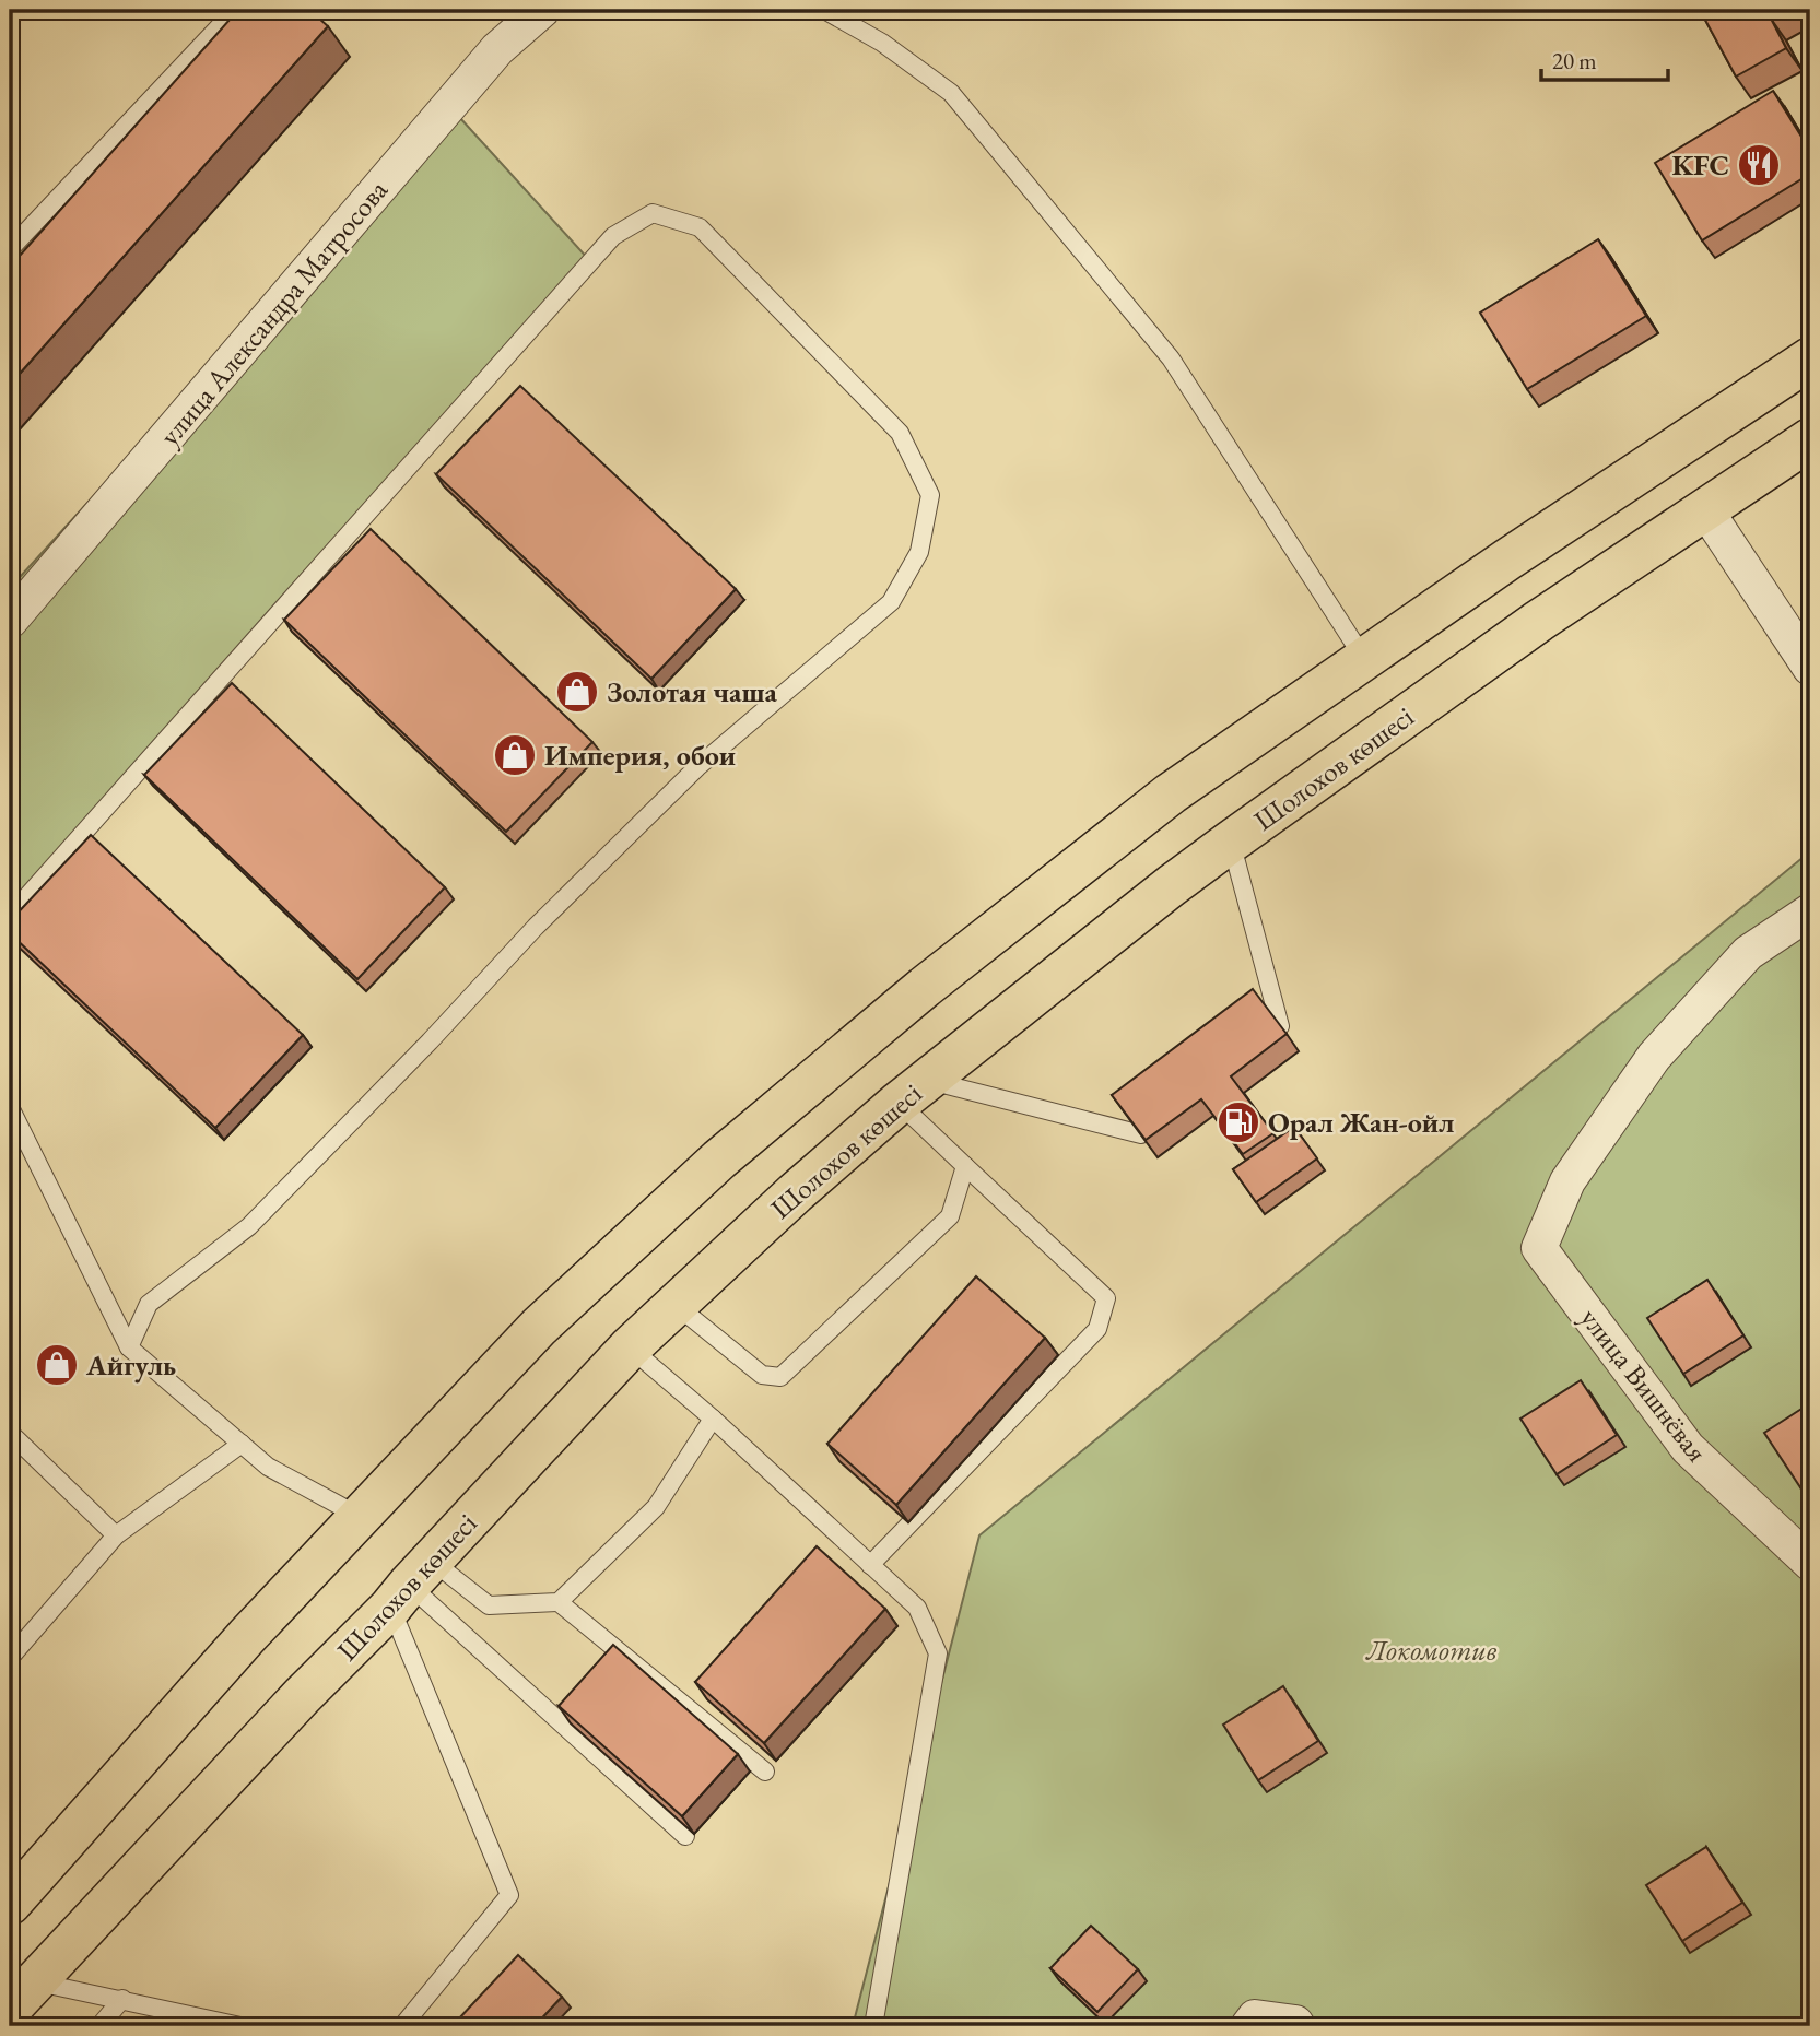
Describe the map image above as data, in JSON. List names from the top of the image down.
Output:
{
  "streets": {
    "highway": ["Шолохов көшесі"],
    "street": ["улица Александра Матросова", "улица Вишнёвая"]
  },
  "parks": ["Локомотив"],
  "places": {
    "restaurant": ["KFC"],
    "shop": ["Золотая чаша", "Империя, обои", "Айгуль"],
    "fuel station": ["Орал Жан-ойл"]
  },
  "scale_bar": "20 m"
}
